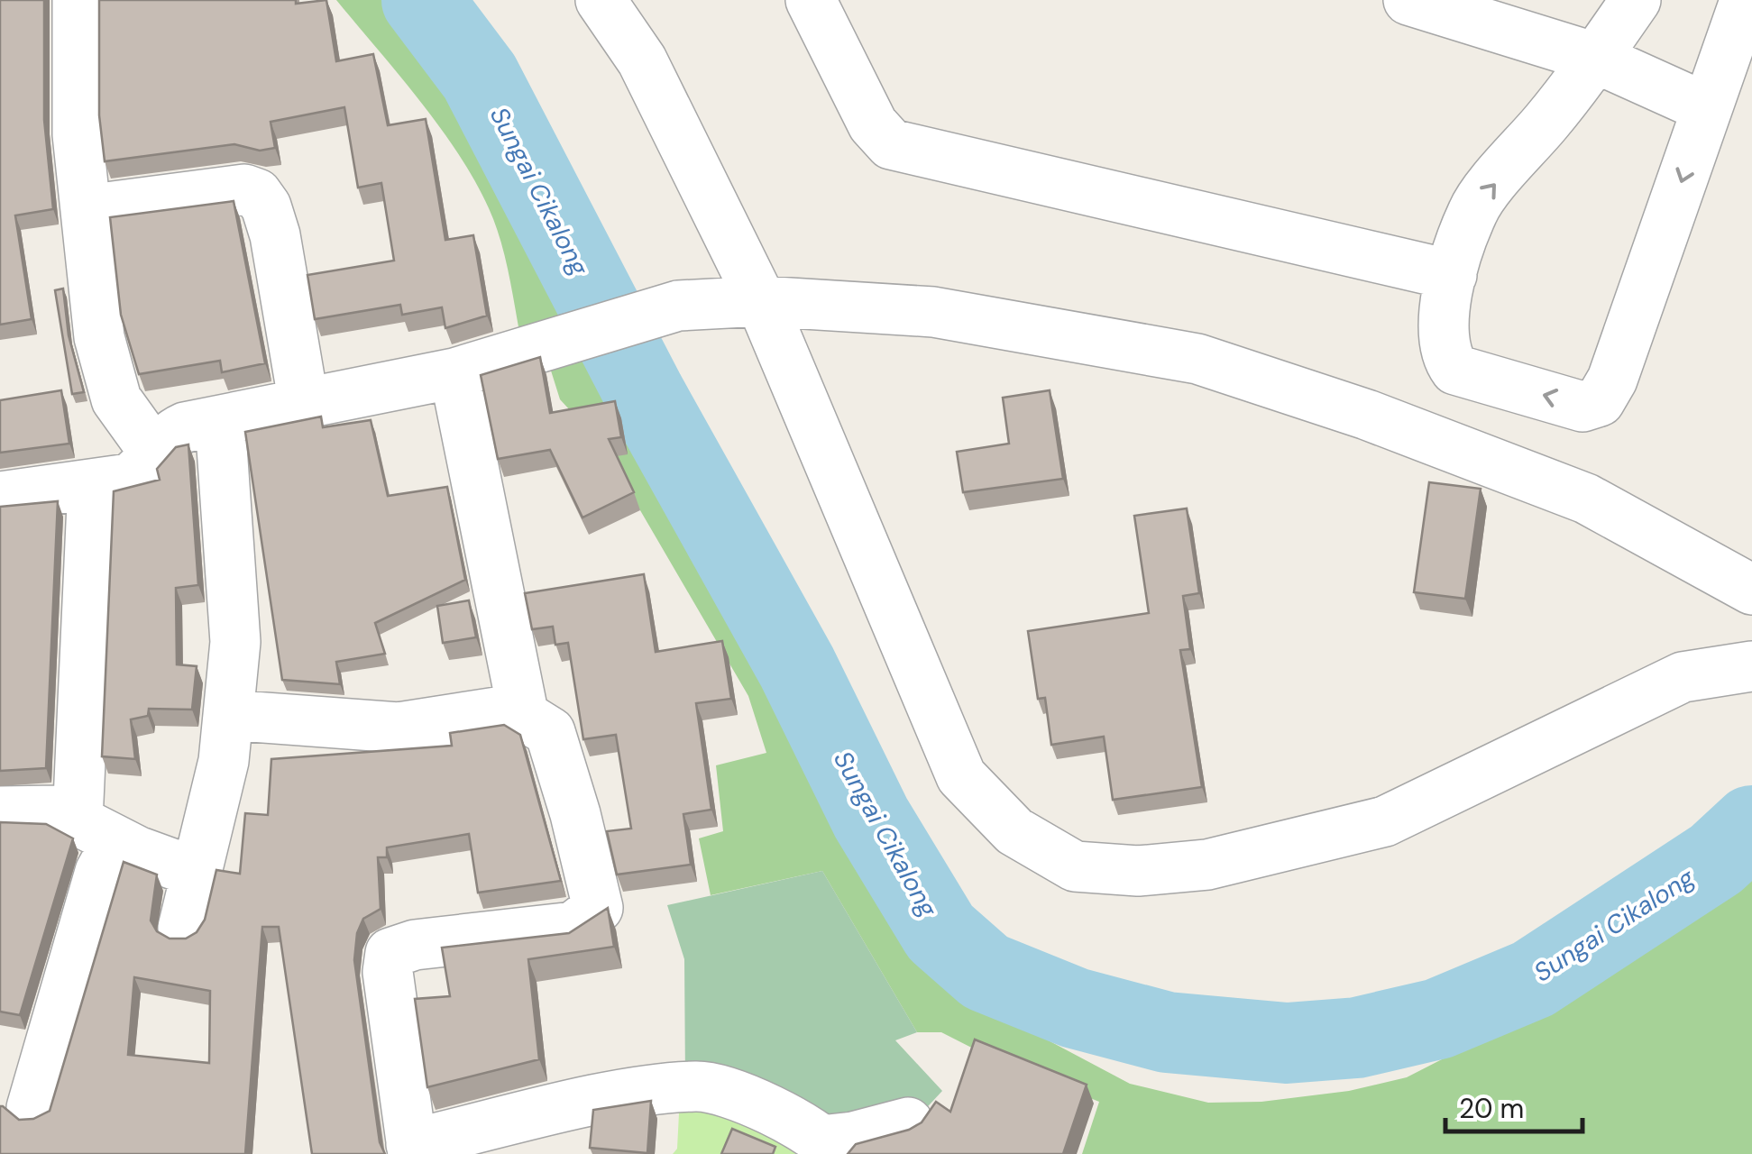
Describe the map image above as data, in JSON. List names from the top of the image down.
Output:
{
  "water": ["Sungai Cikalong"],
  "scale_bar": "20 m"
}
